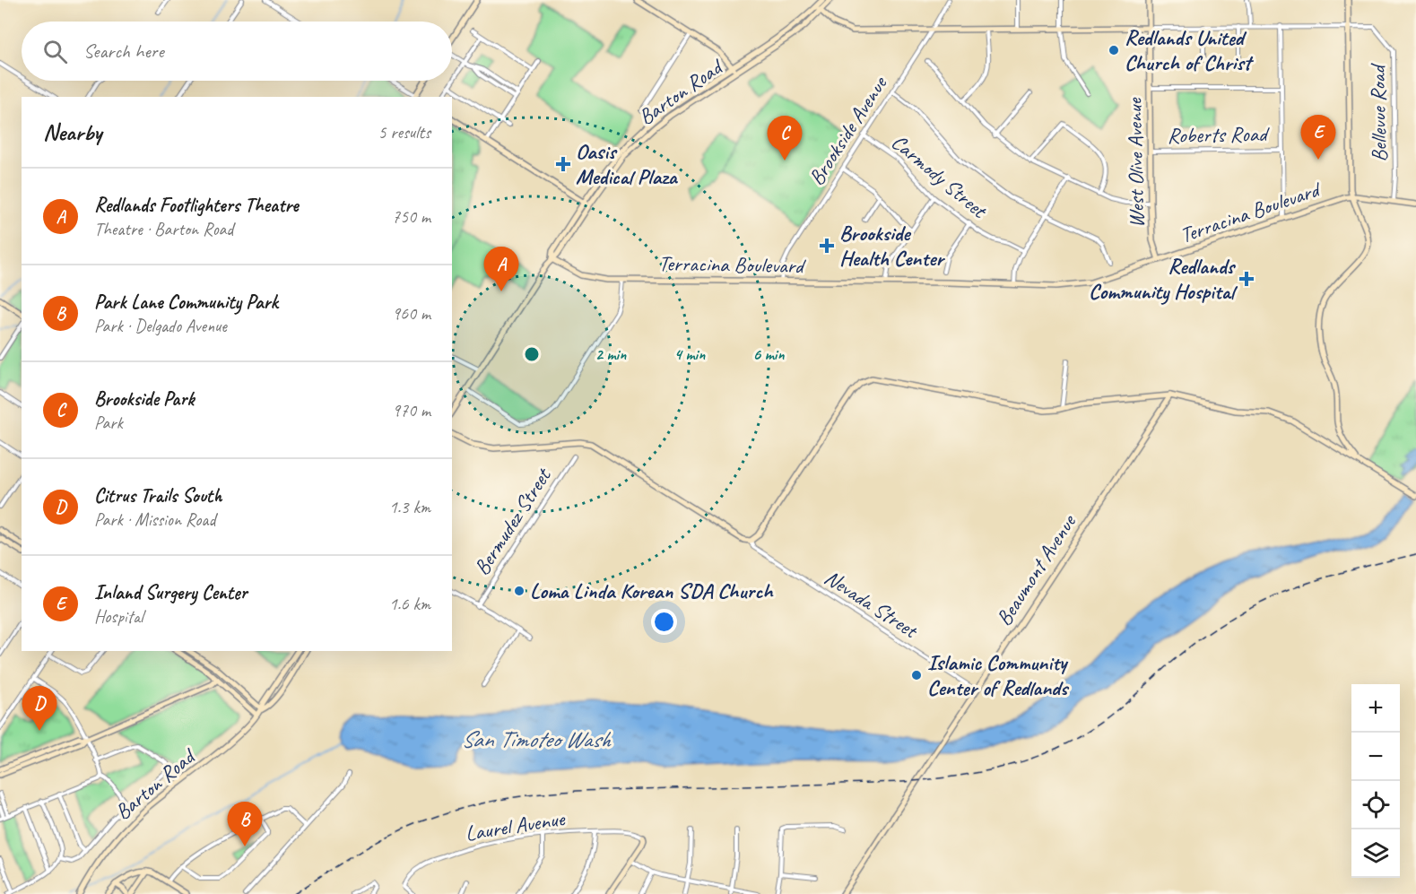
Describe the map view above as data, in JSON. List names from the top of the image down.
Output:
{
  "streets": {
    "main road": [
      "Barton Road",
      "West Olive Avenue",
      "Terracina Boulevard",
      "Beaumont Avenue"
    ],
    "street": [
      "Bellevue Road",
      "Brookside Avenue",
      "Roberts Road",
      "Carmody Street",
      "Bermudez Street",
      "Nevada Street",
      "Laurel Avenue"
    ]
  },
  "crossings": [
    ["Barton Road", "Terracina Boulevard"],
    ["Bellevue Road", "West Olive Avenue"],
    ["Bellevue Road", "Terracina Boulevard"],
    ["Brookside Avenue", "Carmody Street"],
    ["Brookside Avenue", "Terracina Boulevard"],
    ["Roberts Road", "West Olive Avenue"],
    ["West Olive Avenue", "Terracina Boulevard"],
    ["Beaumont Avenue", "Nevada Street"]
  ],
  "water": ["San Timoteo Wash"],
  "places": {
    "other": ["Redlands United Church of Christ", "Loma Linda Korean SDA Church", "Islamic Community Center of Redlands"],
    "health": ["Oasis Medical Plaza", "Brookside Health Center", "Redlands Community Hospital"]
  },
  "page": {
    "search": "Search here",
    "heading": ["Nearby", "5 results"],
    "pins": [
      "E",
      "C",
      "A",
      "D",
      "B"
    ],
    "list": [
      {
        "mark": "A",
        "name": "Redlands Footlighters Theatre",
        "note": "Theatre · Barton Road",
        "value": "750 m"
      },
      {
        "mark": "B",
        "name": "Park Lane Community Park",
        "note": "Park · Delgado Avenue",
        "value": "960 m"
      },
      {
        "mark": "C",
        "name": "Brookside Park",
        "note": "Park",
        "value": "970 m"
      },
      {
        "mark": "D",
        "name": "Citrus Trails South",
        "note": "Park · Mission Road",
        "value": "1.3 km"
      },
      {
        "mark": "E",
        "name": "Inland Surgery Center",
        "note": "Hospital",
        "value": "1.6 km"
      }
    ],
    "map_buttons": ["+", "−"]
  },
  "rings": ["2 min", "4 min", "6 min"]
}
